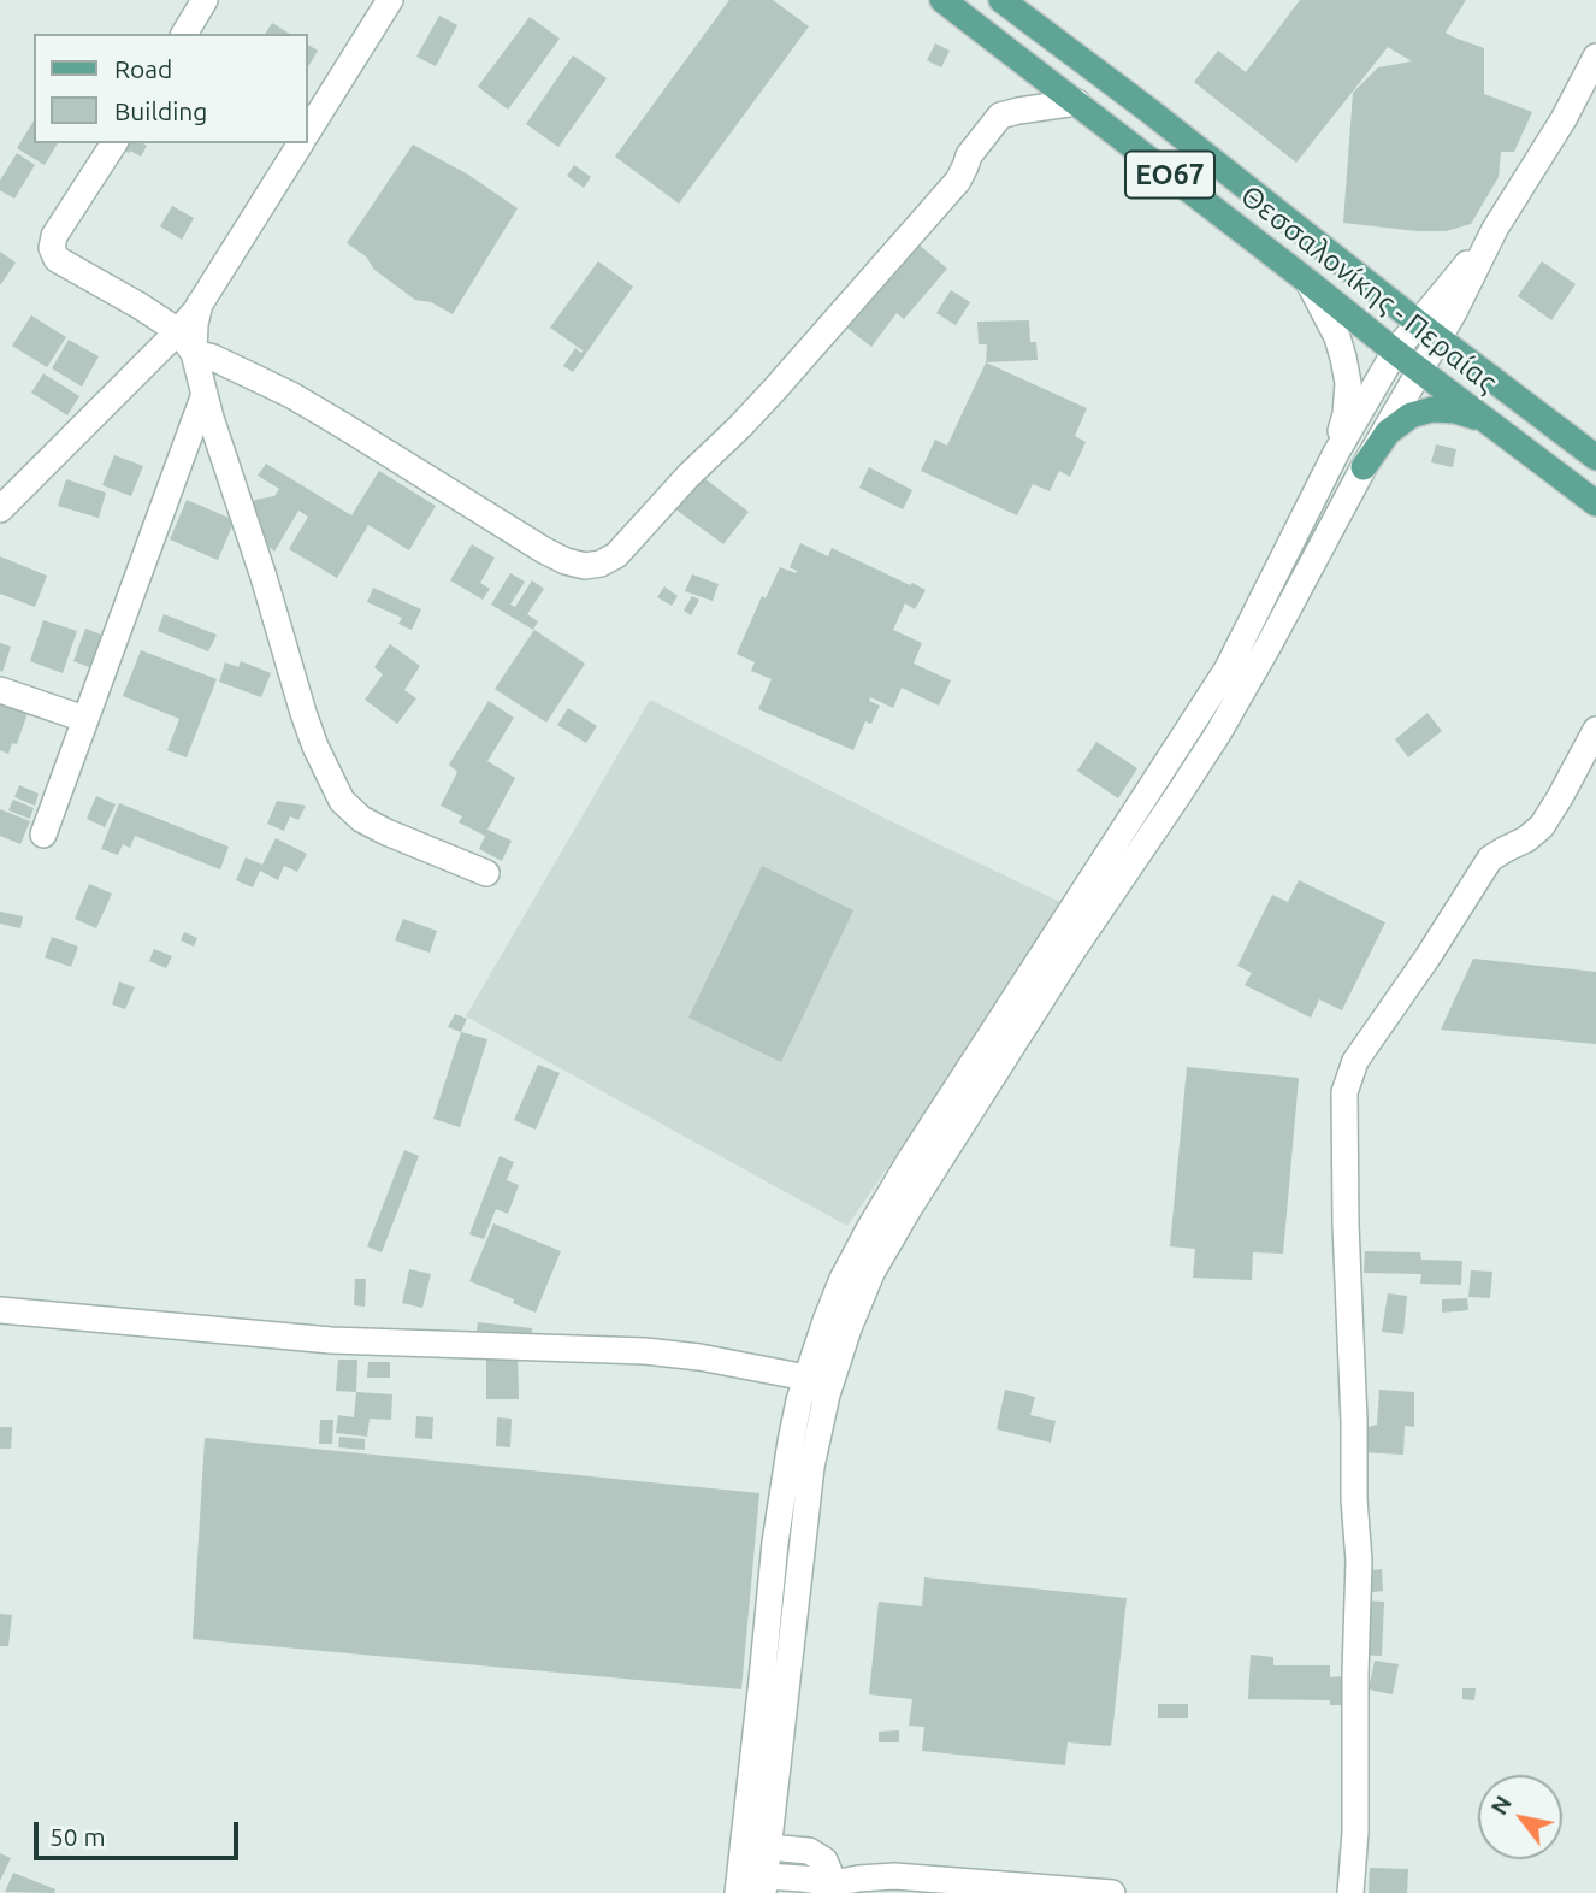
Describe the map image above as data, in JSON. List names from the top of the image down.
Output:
{
  "streets": {
    "main road": ["ΕΟ67", "Θεσσαλονίκης - Περαίας"]
  },
  "legend": ["Road", "Building"],
  "scale_bar": "50 m",
  "north": "top left"
}
